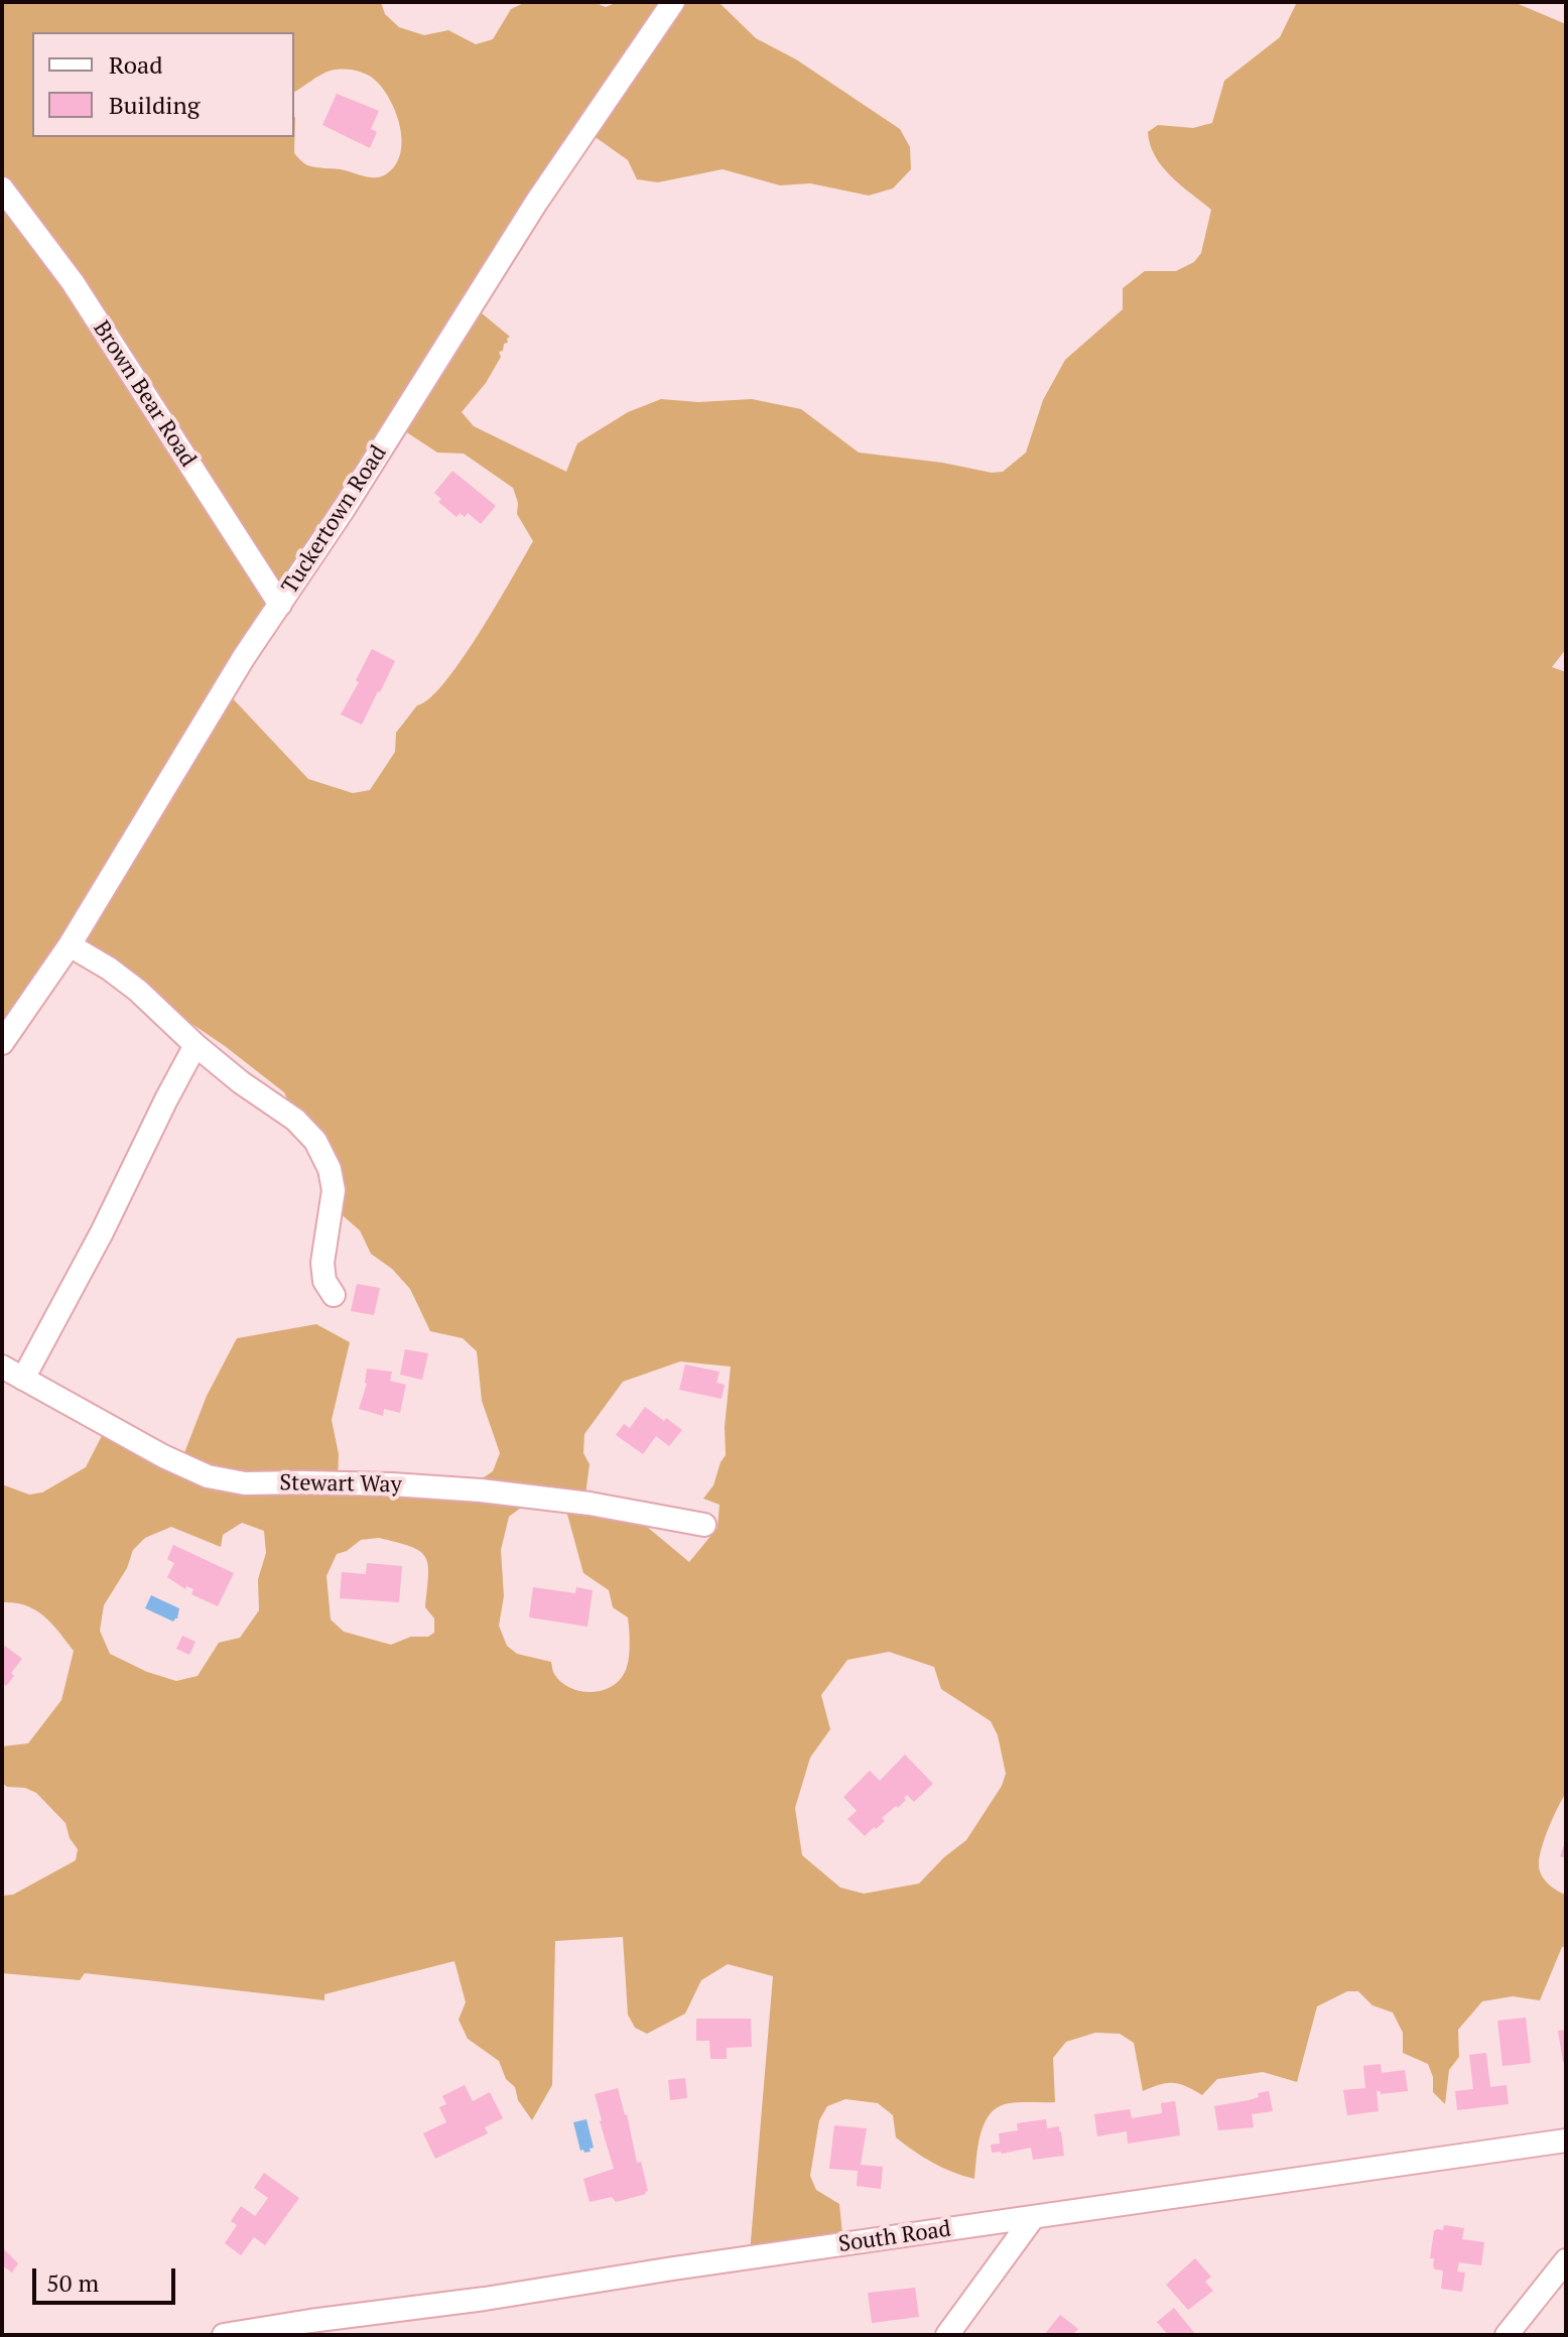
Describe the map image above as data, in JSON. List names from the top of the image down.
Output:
{
  "streets": {
    "street": [
      "Brown Bear Road",
      "Tuckertown Road",
      "Stewart Way",
      "South Road"
    ]
  },
  "crossings": [
    ["Brown Bear Road", "Tuckertown Road"]
  ],
  "legend": ["Road", "Building"],
  "scale_bar": "50 m"
}
